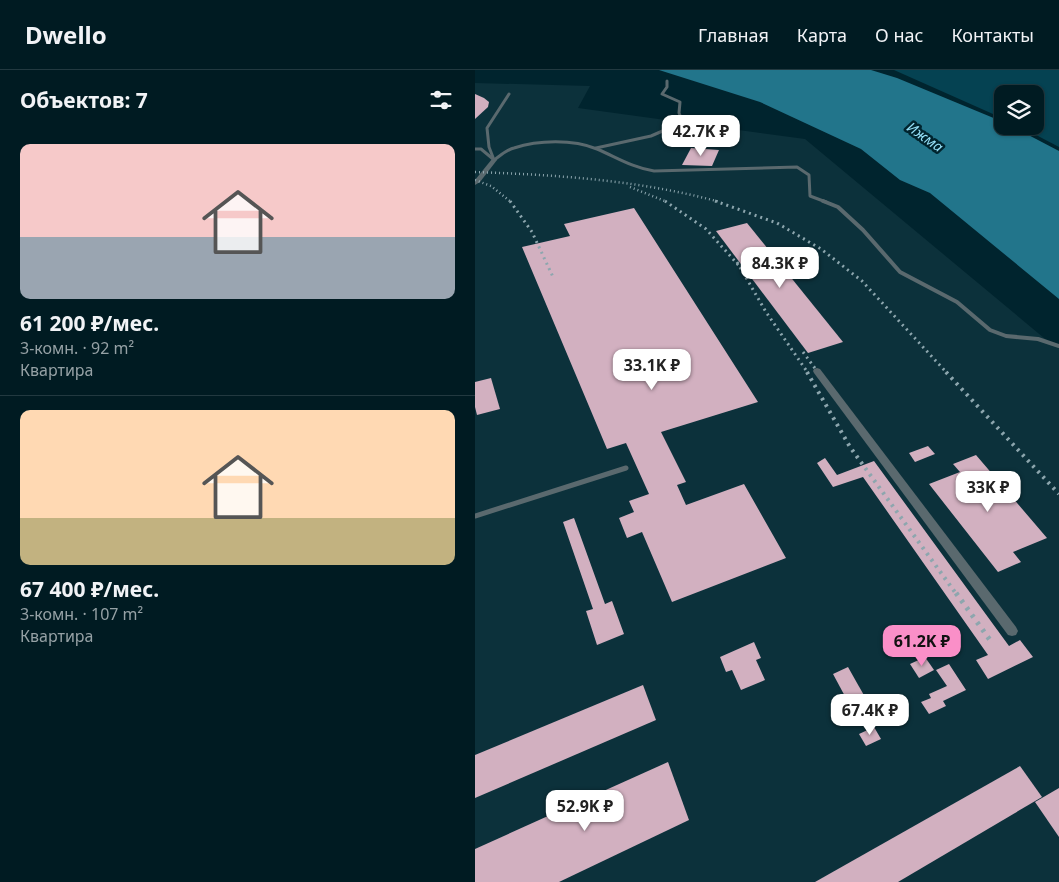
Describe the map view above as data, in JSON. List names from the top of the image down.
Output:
{
  "water": ["Ижма"],
  "page": {
    "header": "Dwello",
    "nav": [
      "Главная",
      "Карта",
      "О нас",
      "Контакты"
    ],
    "heading": "Объектов: 7",
    "price": [
      "42.7K ₽",
      "84.3K ₽",
      "33.1K ₽",
      "33K ₽",
      "61.2K ₽",
      "67.4K ₽",
      "52.9K ₽"
    ],
    "list": [
      {
        "name": "61 200 ₽/мес.",
        "note": "3-комн. · 92 m² · Квартира"
      },
      {
        "name": "67 400 ₽/мес.",
        "note": "3-комн. · 107 m² · Квартира"
      }
    ]
  }
}
